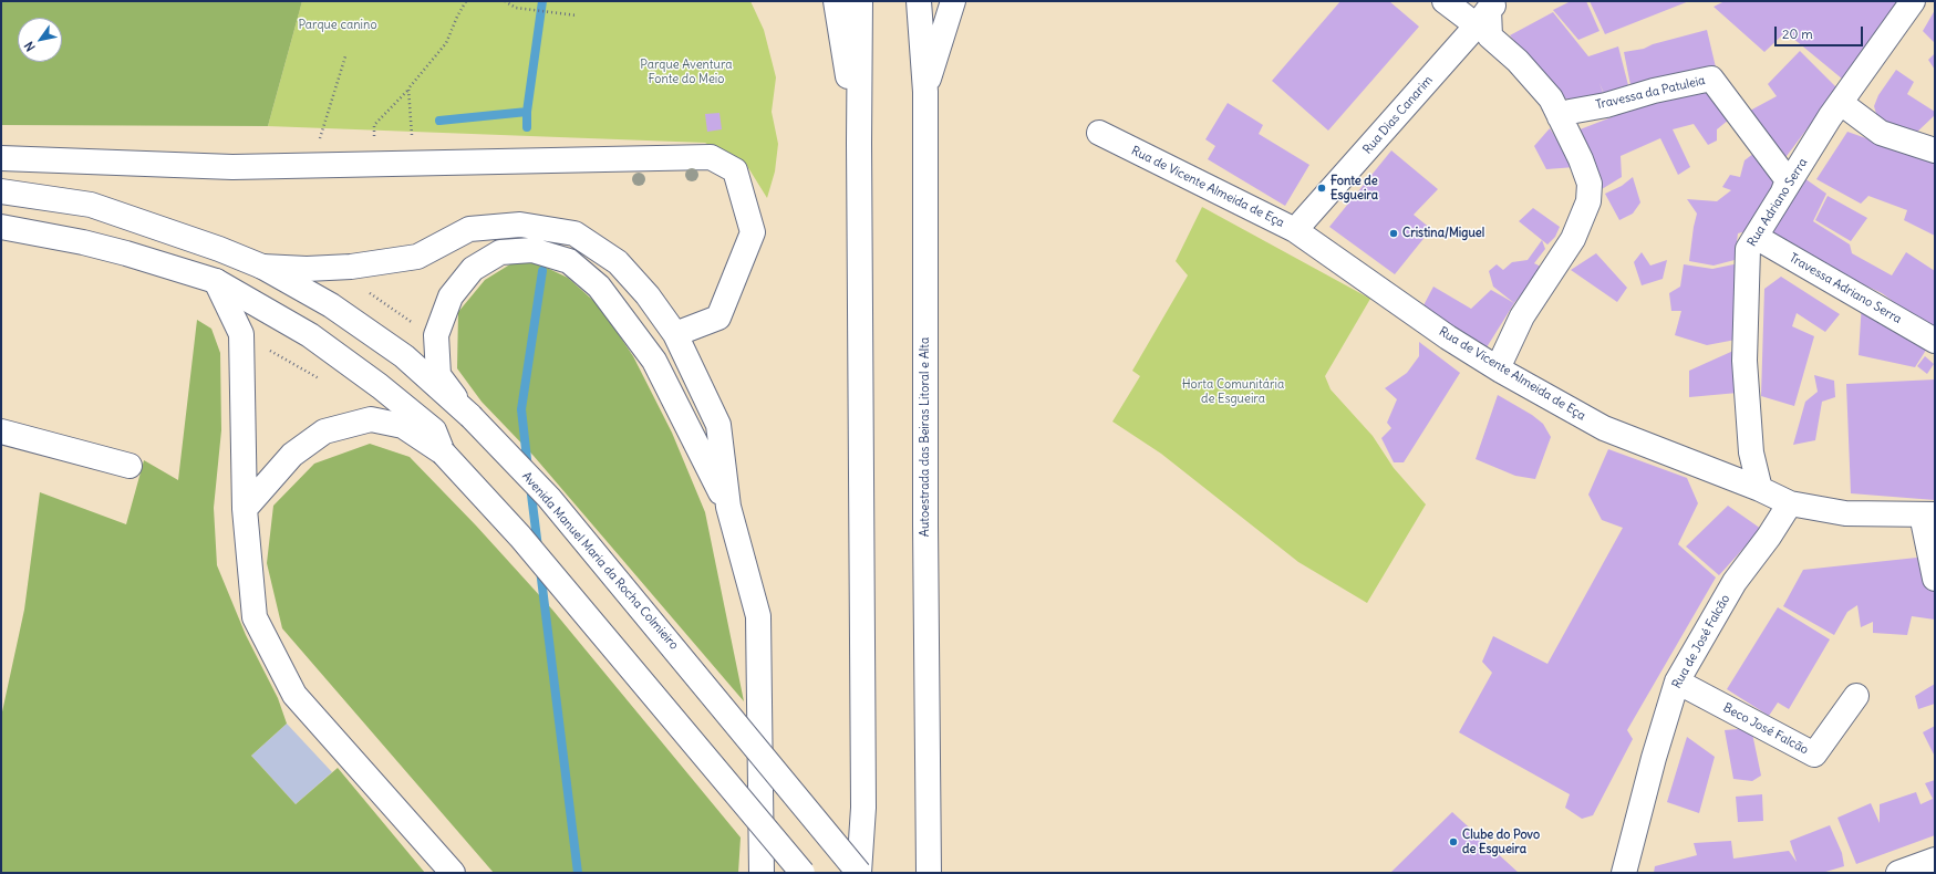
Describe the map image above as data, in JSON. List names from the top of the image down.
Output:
{
  "streets": {
    "main road": [
      "Travessa da Patuleia",
      "Rua Dias Canarim",
      "Rua de Vicente Almeida de Eça",
      "Rua Adriano Serra",
      "Travessa Adriano Serra",
      "Autoestrada das Beiras Litoral e Alta",
      "Avenida Manuel Maria da Rocha Colmieiro",
      "Rua de José Falcão",
      "Beco José Falcão"
    ]
  },
  "crossings": [
    ["Travessa da Patuleia", "Rua Adriano Serra"],
    ["Rua Dias Canarim", "Rua de Vicente Almeida de Eça"],
    ["Rua de Vicente Almeida de Eça", "Rua Adriano Serra"],
    ["Rua de Vicente Almeida de Eça", "Rua de José Falcão"],
    ["Rua Adriano Serra", "Travessa Adriano Serra"],
    ["Rua de José Falcão", "Beco José Falcão"]
  ],
  "parks": ["Parque canino", "Parque Aventura Fonte do Meio", "Horta Comunitária de Esgueira"],
  "places": ["Fonte de Esgueira", "Cristina/Miguel", "Clube do Povo de Esgueira"],
  "scale_bar": "20 m",
  "north": "bottom left"
}
